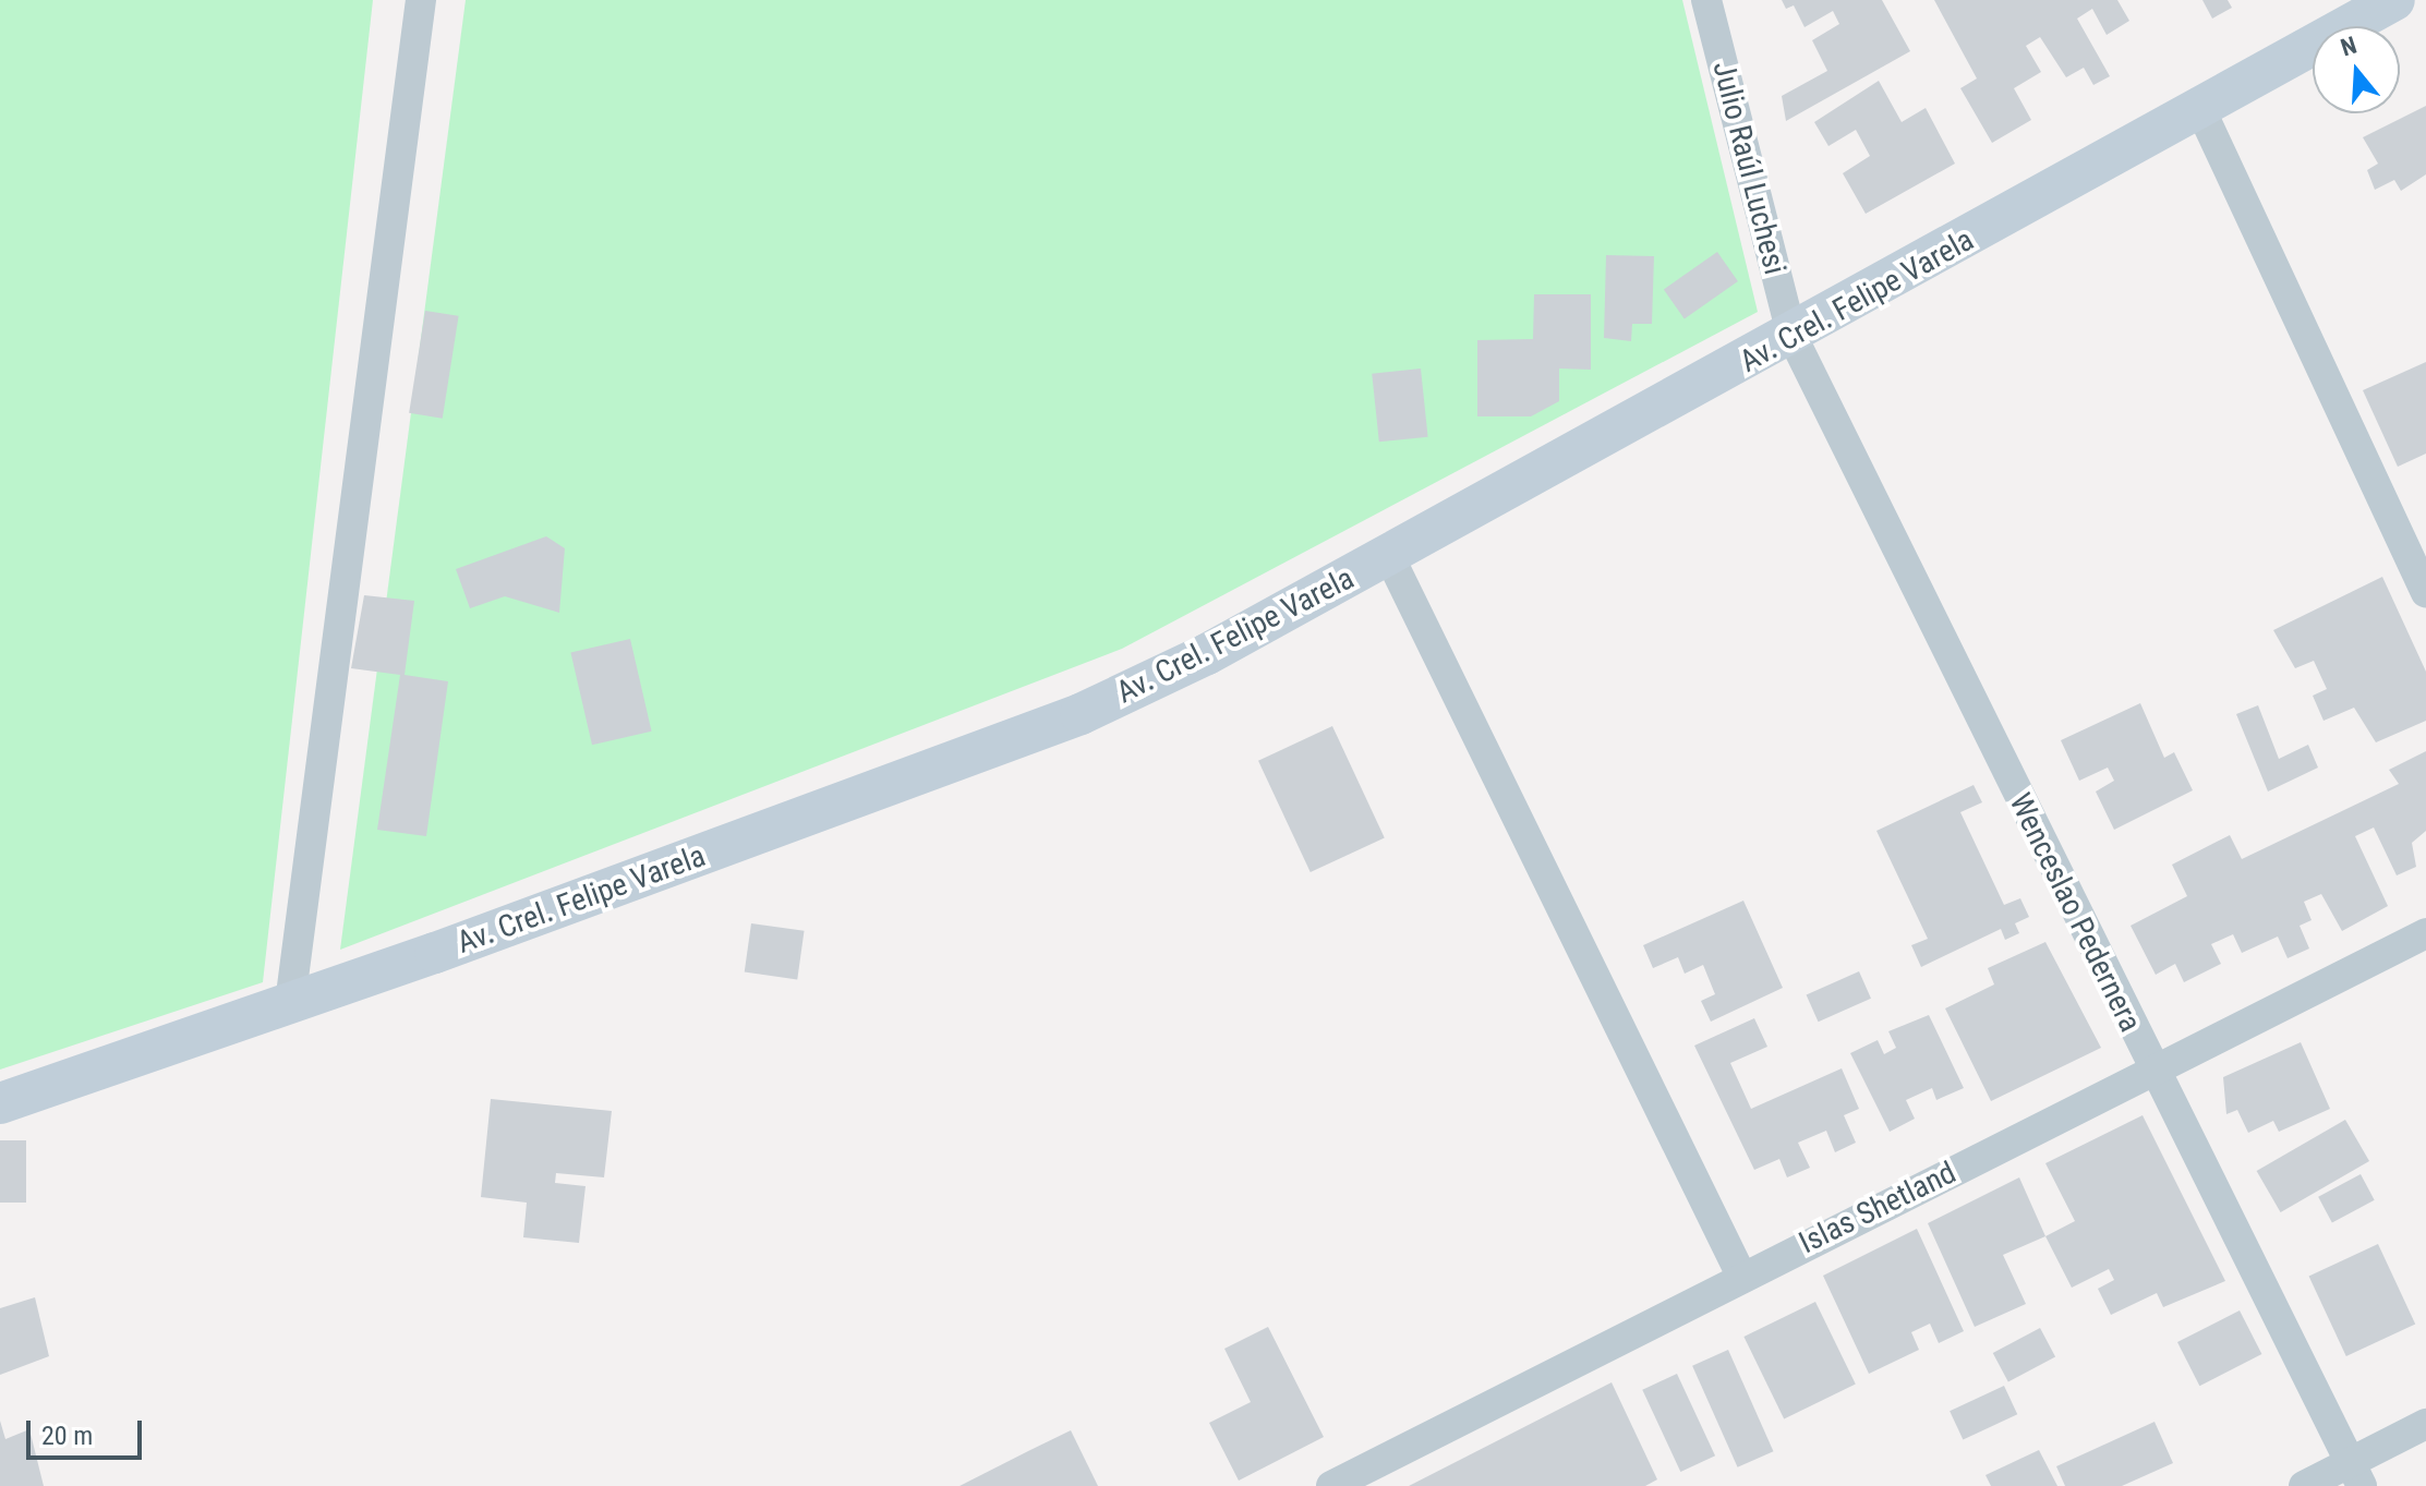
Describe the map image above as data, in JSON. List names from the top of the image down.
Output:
{
  "streets": {
    "main road": ["Av. Crel. Felipe Varela"],
    "street": ["Julio Raúl Luchesi", "Wenceslao Pedernera", "Islas Shetland"]
  },
  "crossings": [
    ["Julio Raúl Luchesi", "Av. Crel. Felipe Varela"],
    ["Julio Raúl Luchesi", "Wenceslao Pedernera"],
    ["Av. Crel. Felipe Varela", "Wenceslao Pedernera"],
    ["Wenceslao Pedernera", "Islas Shetland"]
  ],
  "scale_bar": "20 m",
  "north": "top"
}
